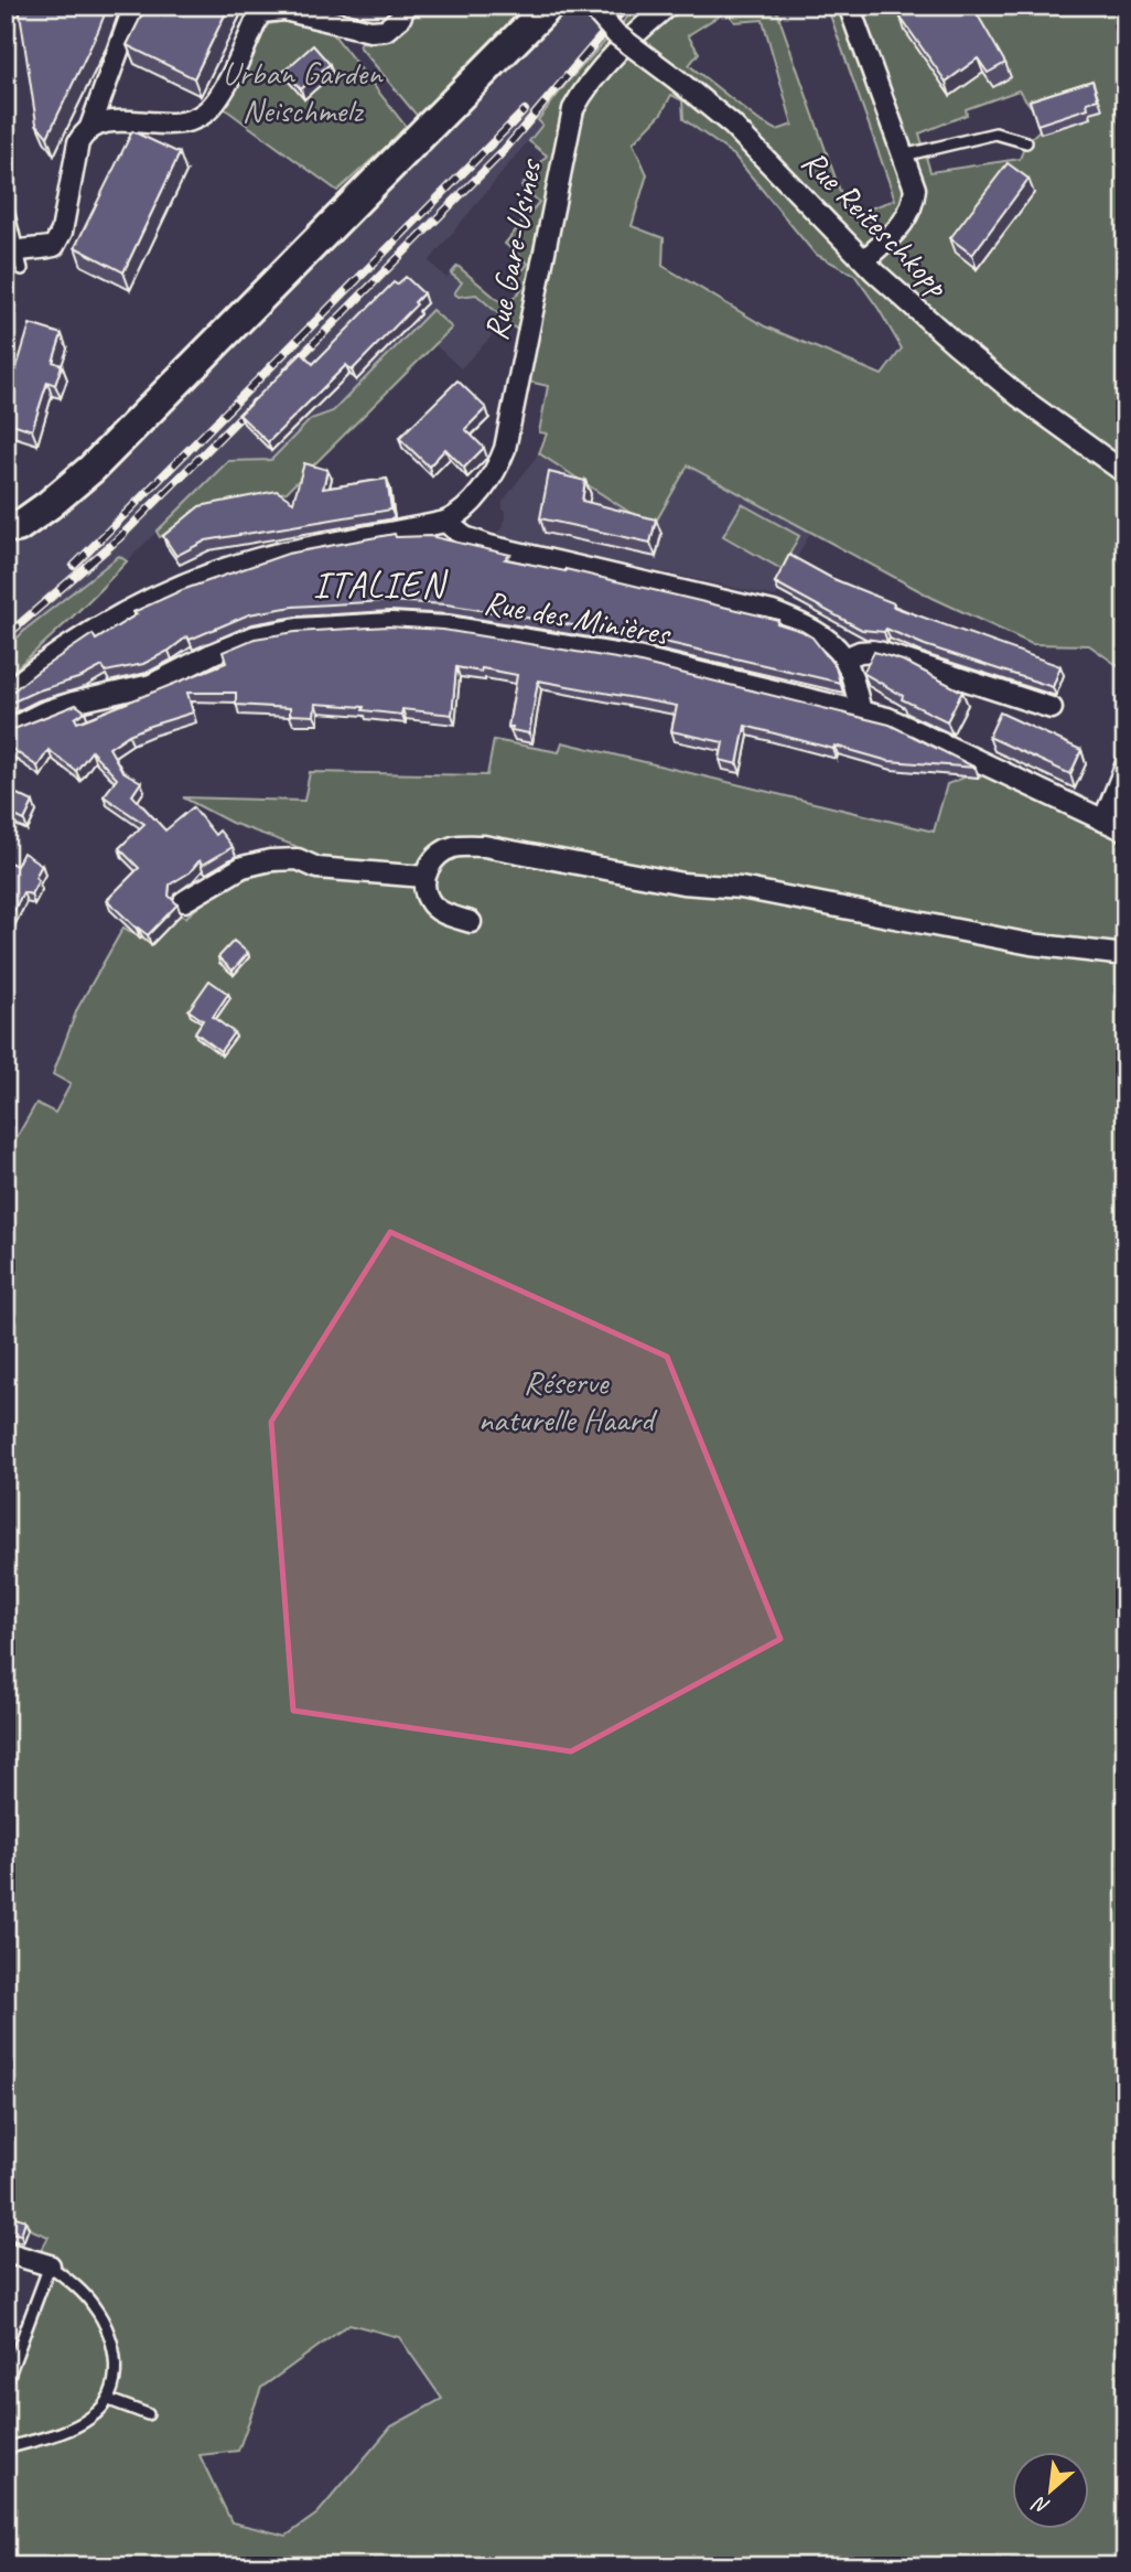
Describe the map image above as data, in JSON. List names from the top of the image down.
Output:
{
  "streets": {
    "street": ["Rue Reiteschkopp", "Rue Gare-Usines", "Rue des Minières"]
  },
  "districts": ["ITALIEN"],
  "parks": ["Urban Garden Neischmelz", "Réserve naturelle Haard"],
  "north": "bottom left"
}
